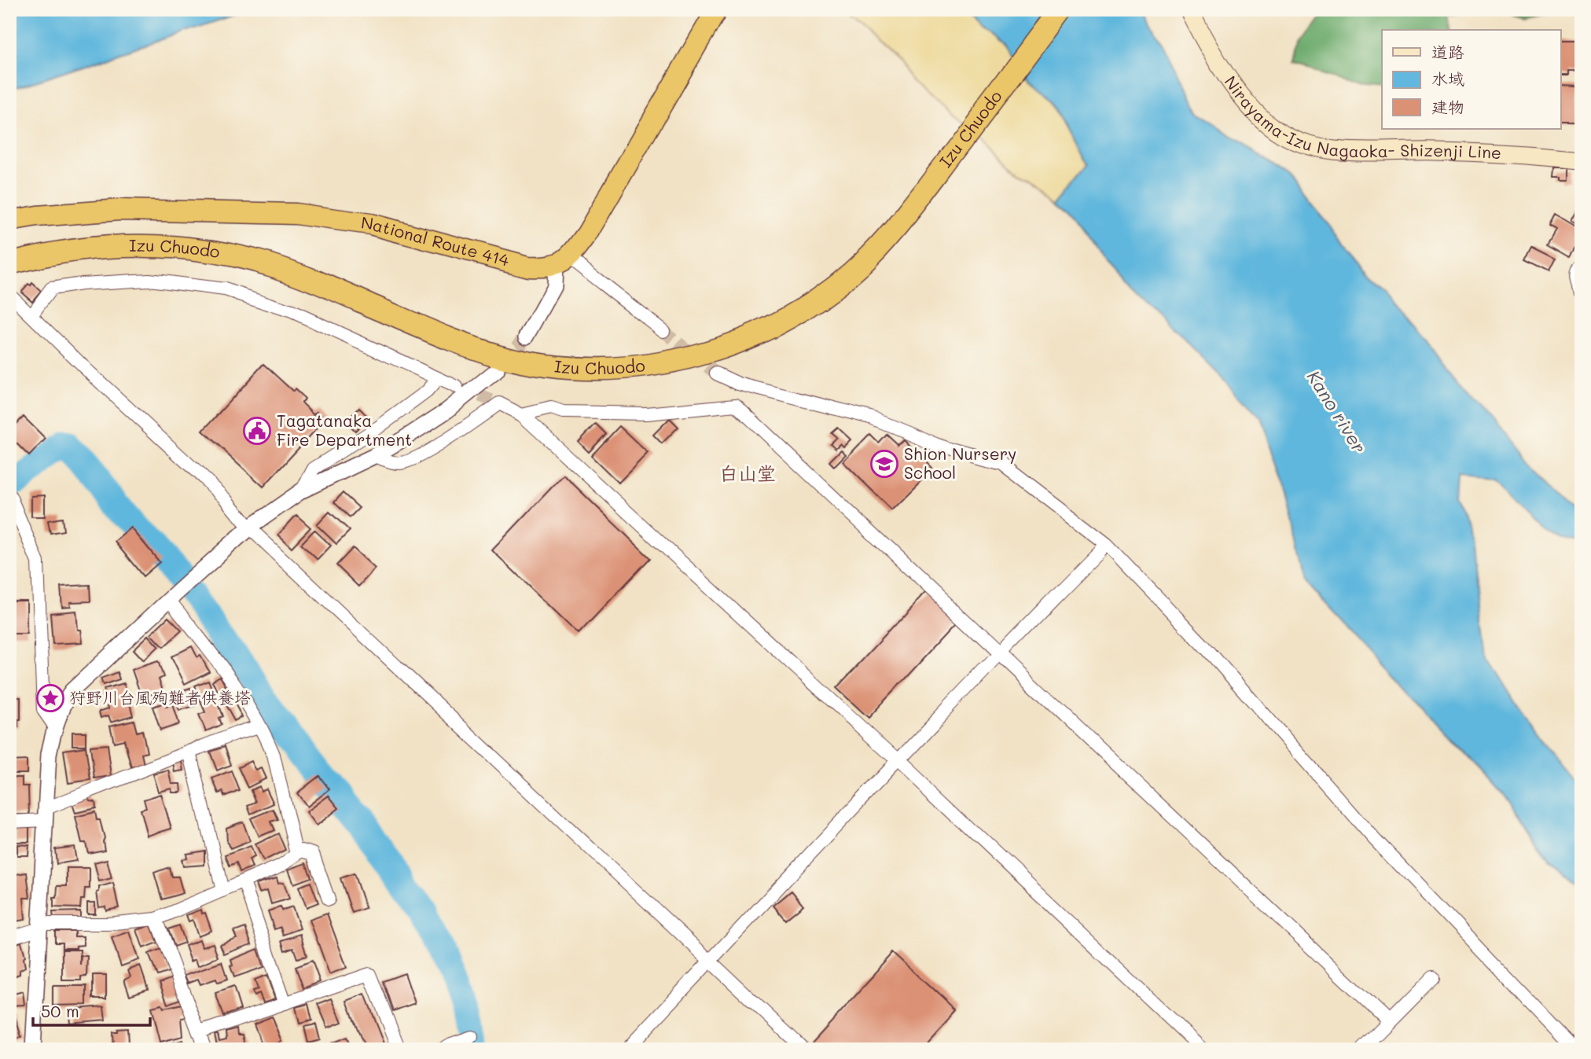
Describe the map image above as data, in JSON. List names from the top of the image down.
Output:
{
  "streets": {
    "highway": ["Izu Chuodo", "National Route 414"],
    "main road": ["Nirayama-Izu Nagaoka- Shizenji Line"]
  },
  "districts": ["白山堂"],
  "water": ["Kano river"],
  "places": {
    "public building": ["Tagatanaka Fire Department"],
    "school or university": ["Shion Nursery School"],
    "place": ["狩野川台風殉難者供養塔"]
  },
  "legend": ["道路", "水域", "建物"],
  "scale_bar": "50 m"
}
